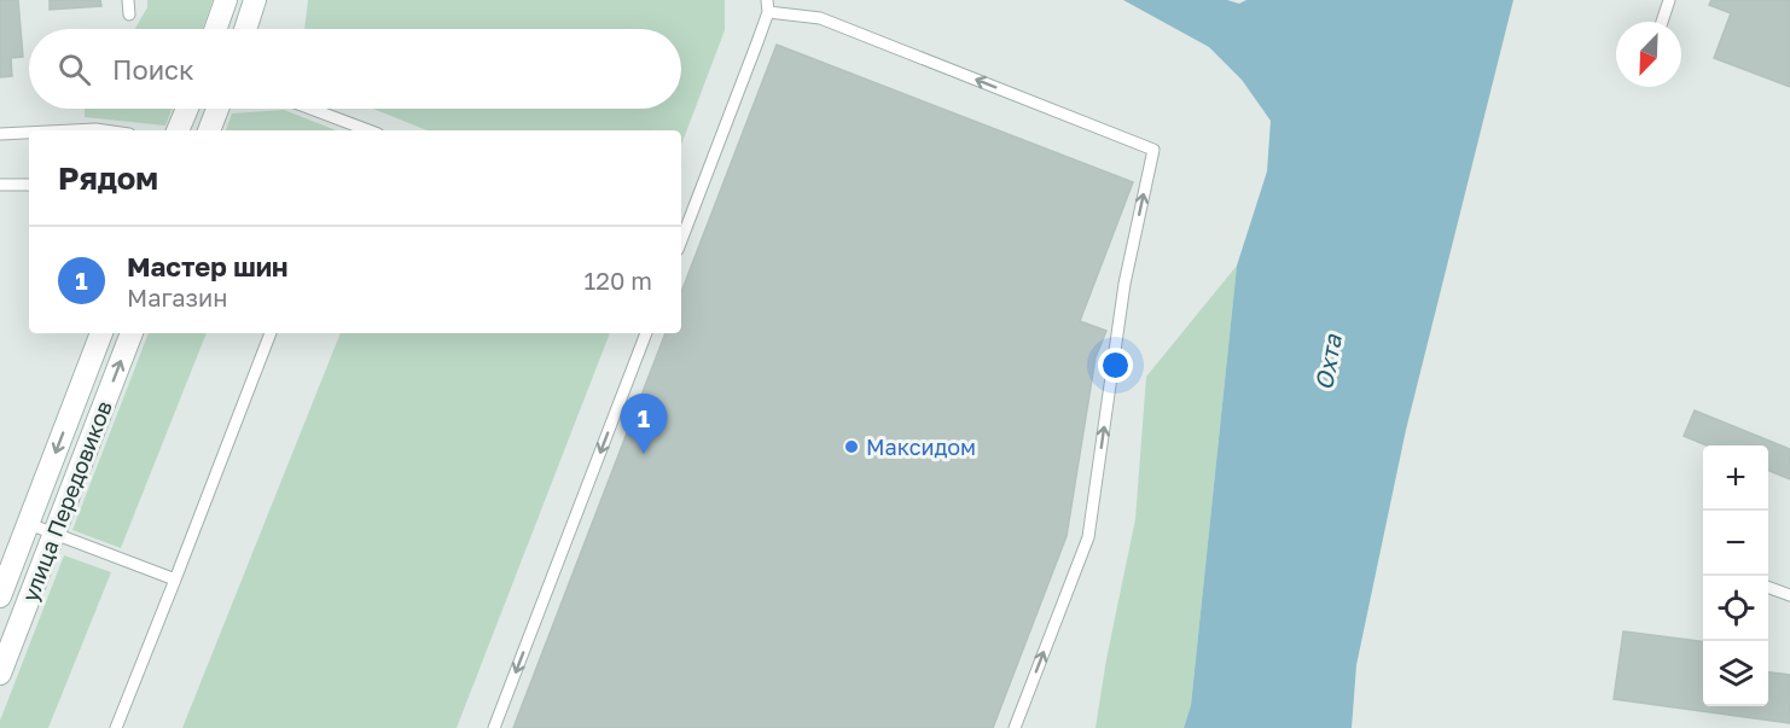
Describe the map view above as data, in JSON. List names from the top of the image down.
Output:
{
  "streets": {
    "main road": ["улица Передовиков"]
  },
  "water": ["Охта"],
  "places": ["Максидом"],
  "north": "bottom left",
  "page": {
    "search": "Поиск",
    "heading": "Рядом",
    "list": [
      {
        "mark": "1",
        "name": "Мастер шин",
        "note": "Магазин",
        "value": "120 m"
      }
    ],
    "pins": "1",
    "map_buttons": ["+", "−"]
  }
}
